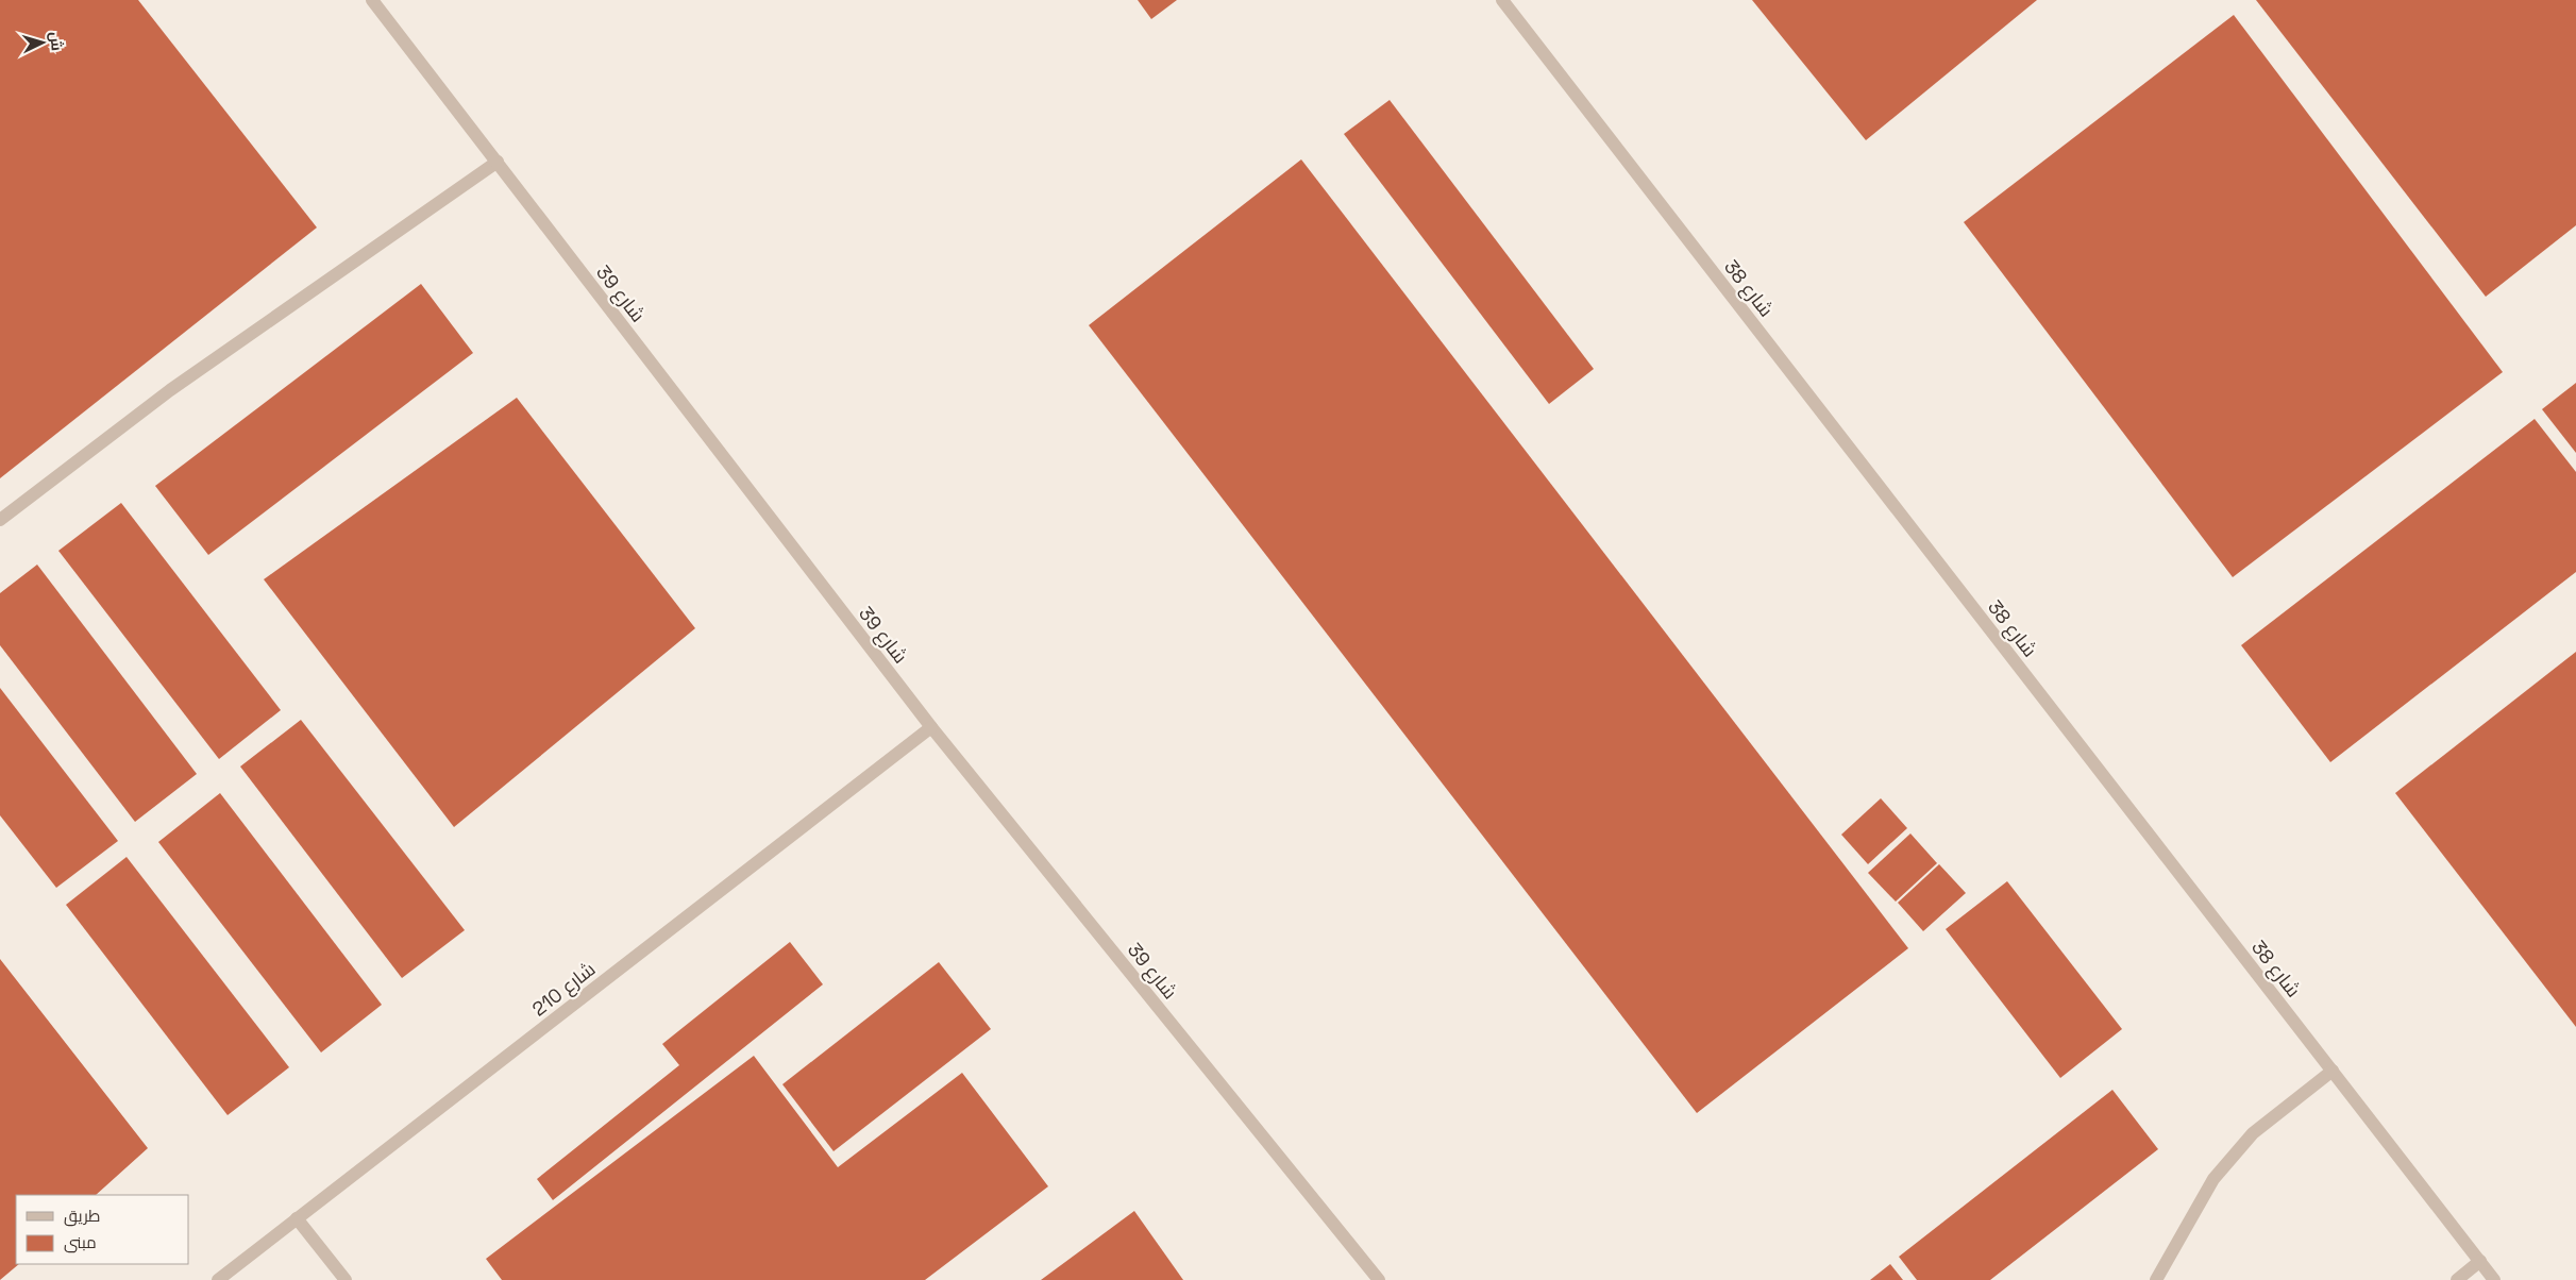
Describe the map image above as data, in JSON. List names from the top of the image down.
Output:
{
  "streets": {
    "street": ["شارع 38", "شارع 39", "شارع 210"]
  },
  "crossings": [
    ["شارع 39", "شارع 210"]
  ],
  "legend": ["طريق", "مبنى"],
  "north": "right"
}
